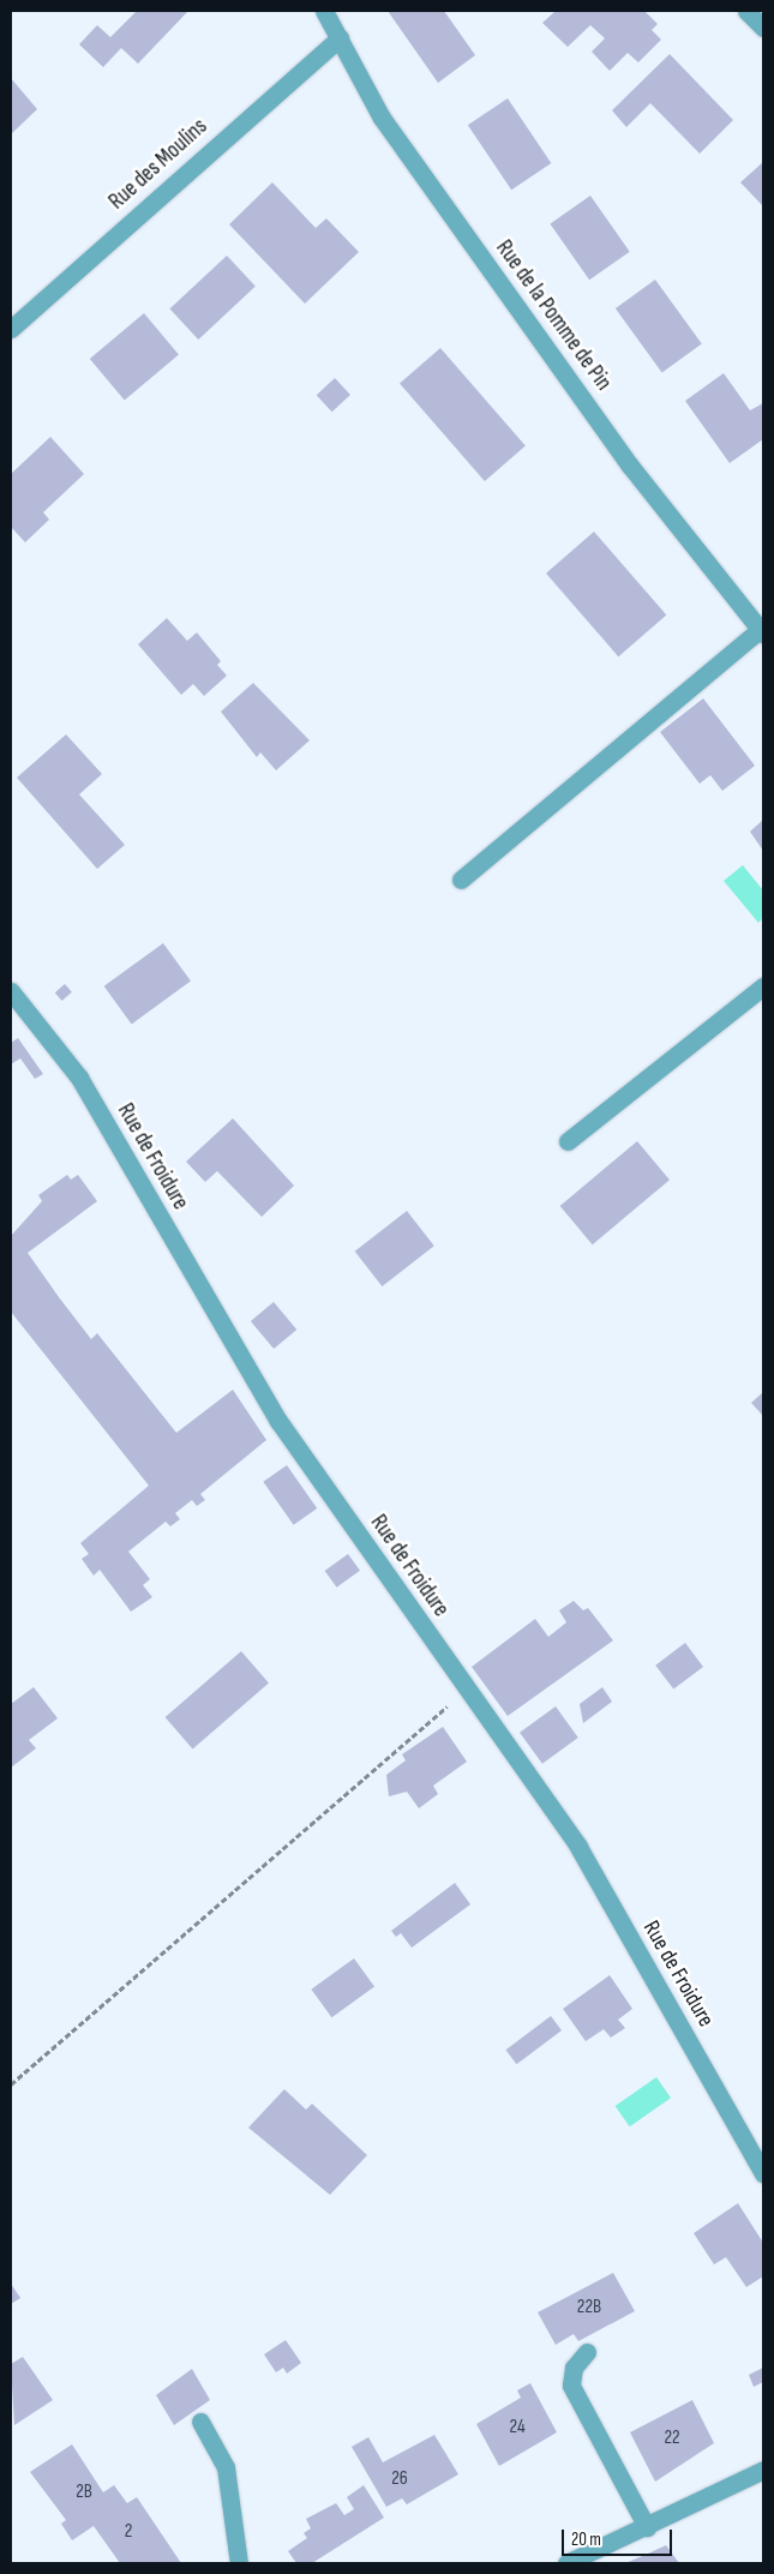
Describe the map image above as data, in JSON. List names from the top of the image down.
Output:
{
  "streets": {
    "street": ["Rue des Moulins", "Rue de la Pomme de Pin", "Rue de Froidure"]
  },
  "crossings": [
    ["Rue des Moulins", "Rue de la Pomme de Pin"]
  ],
  "house_numbers": [
    "22B",
    "24",
    "22",
    "26",
    "2B",
    "2"
  ],
  "scale_bar": "20 m"
}
